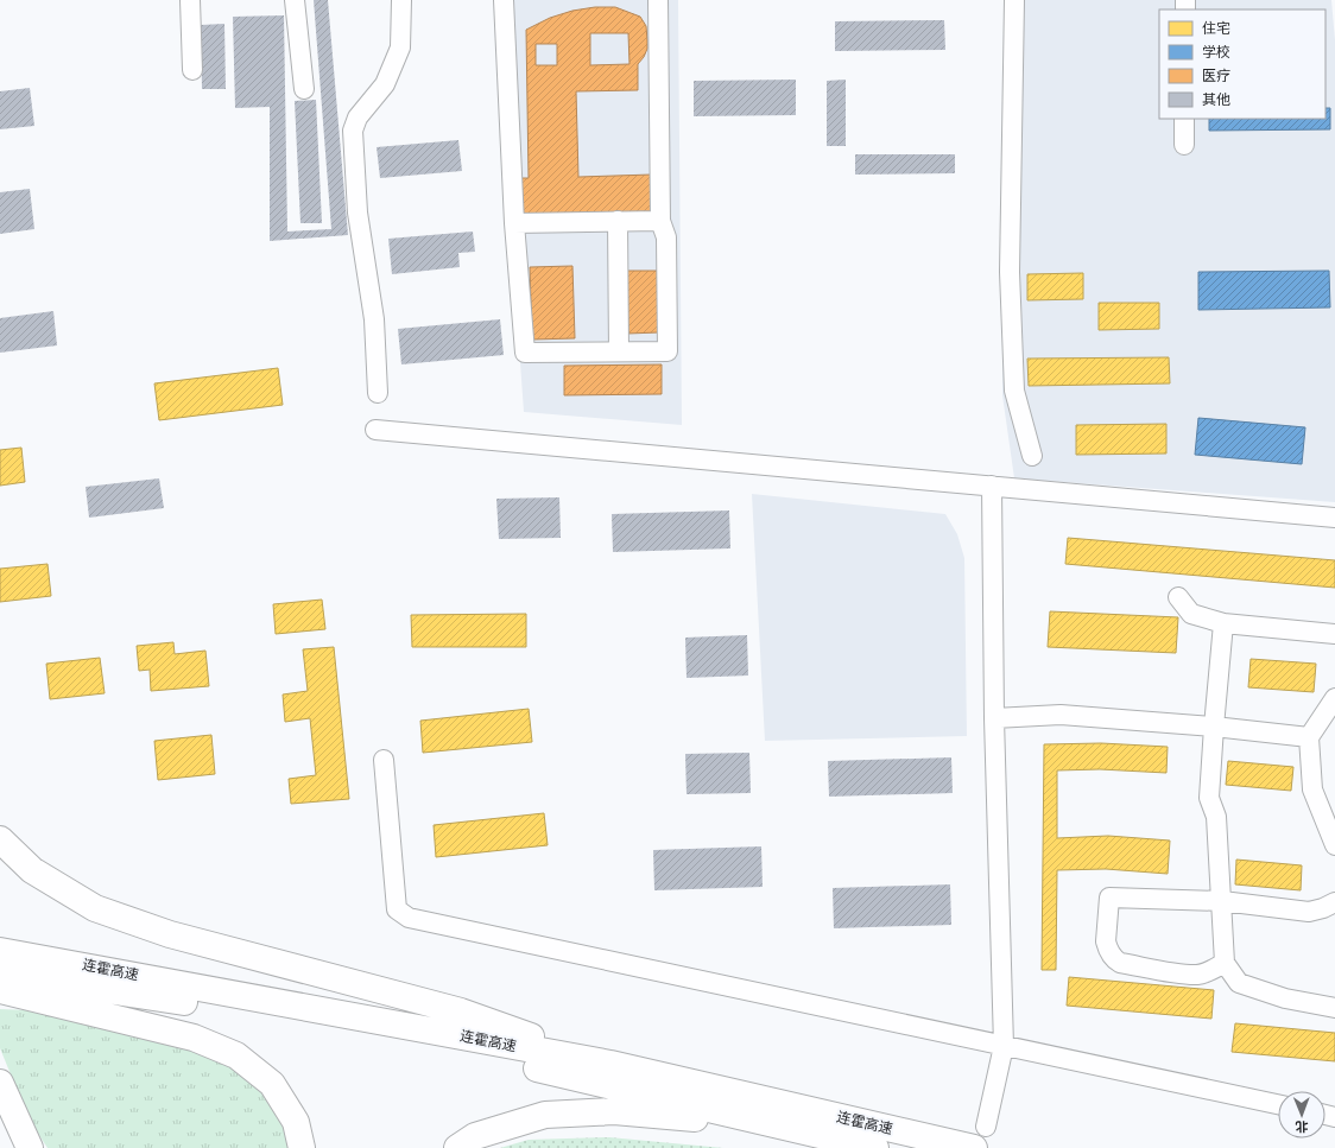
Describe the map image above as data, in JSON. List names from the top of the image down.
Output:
{
  "streets": {
    "highway": ["连霍高速"]
  },
  "legend": [
    "住宅",
    "学校",
    "医疗",
    "其他"
  ],
  "north": "bottom"
}
